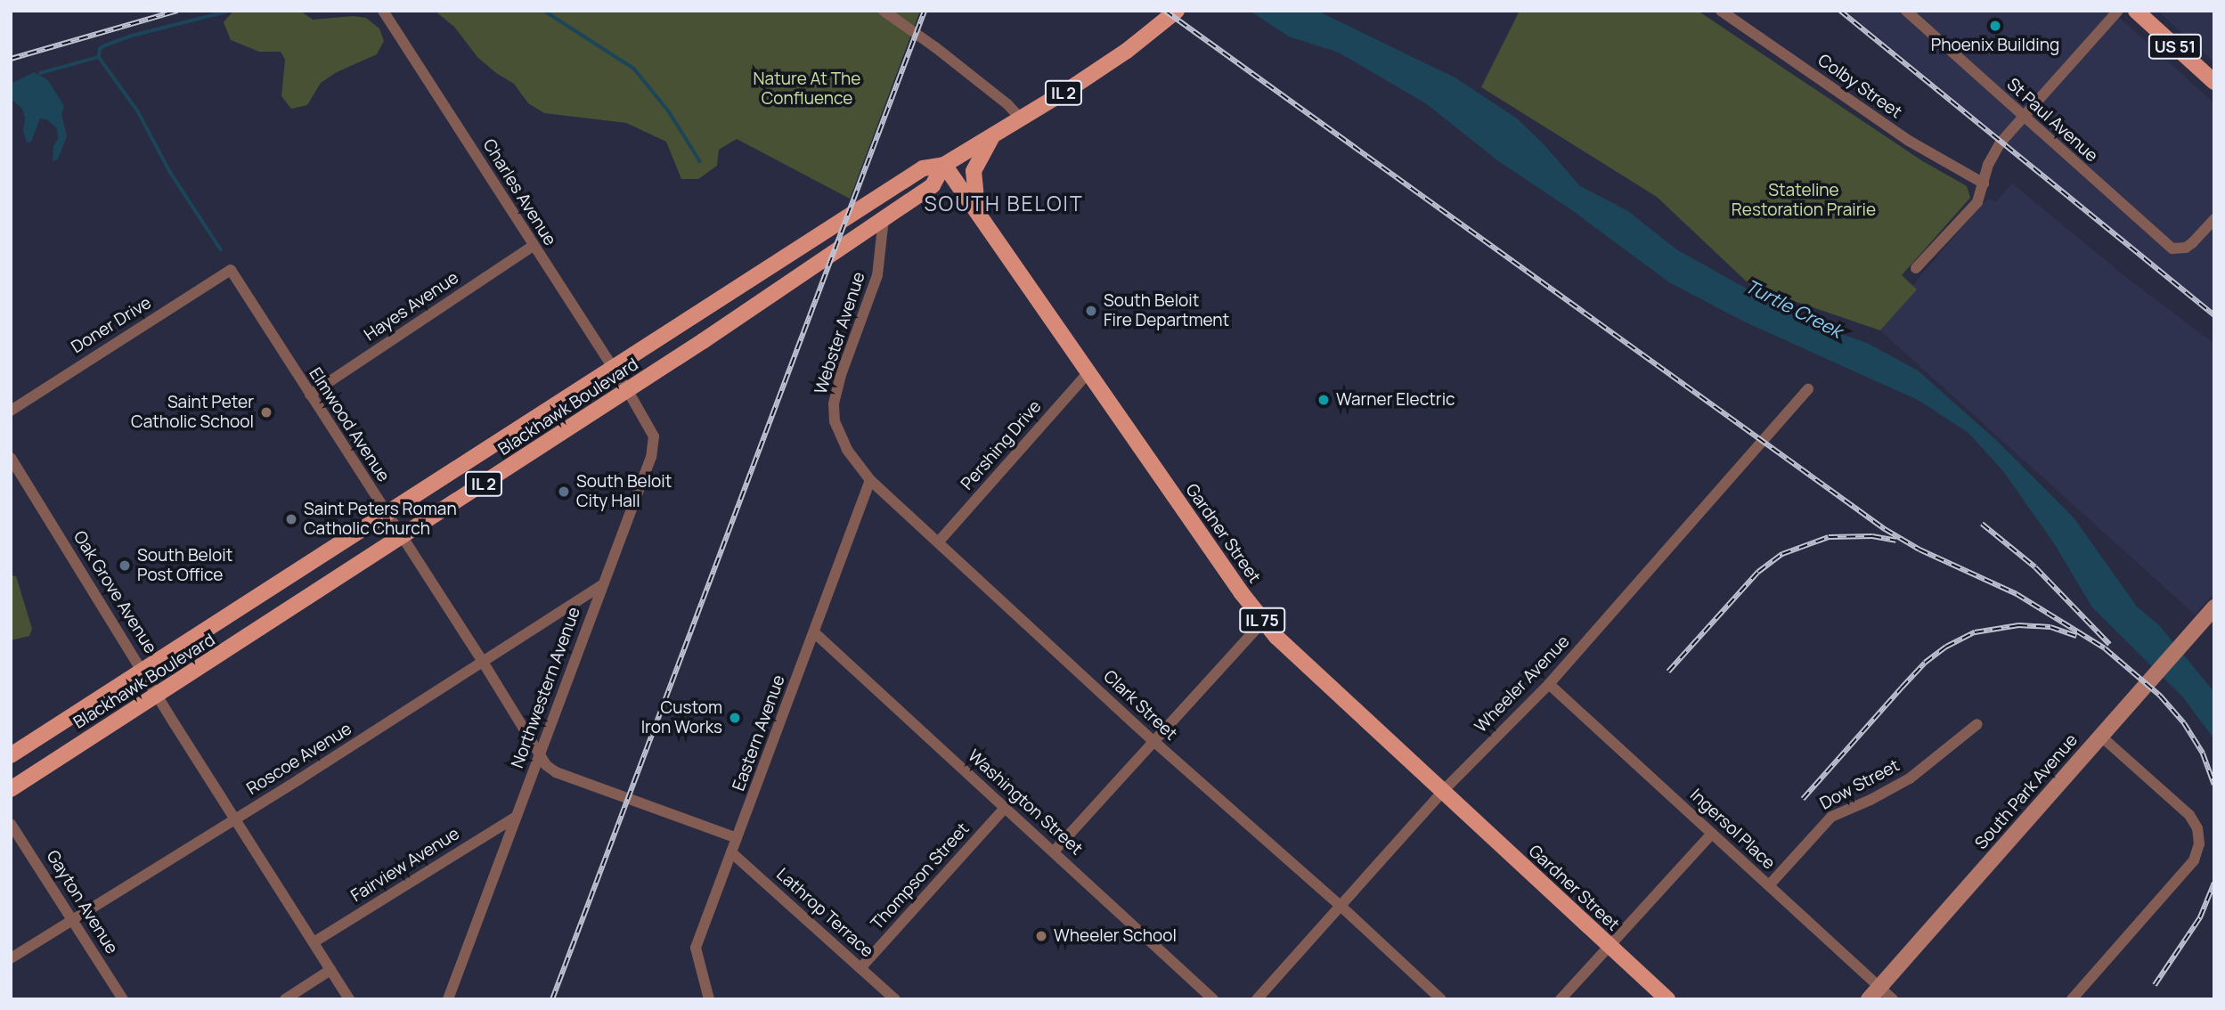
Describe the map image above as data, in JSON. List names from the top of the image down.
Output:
{
  "streets": {
    "main road": [
      "US 51",
      "IL 2",
      "Blackhawk Boulevard",
      "Gardner Street",
      "IL 75"
    ],
    "street": [
      "Colby Street",
      "St Paul Avenue",
      "Charles Avenue",
      "Hayes Avenue",
      "Doner Drive",
      "Webster Avenue",
      "Elmwood Avenue",
      "Pershing Drive",
      "Oak Grove Avenue",
      "Wheeler Avenue",
      "Northwestern Avenue",
      "Clark Street",
      "Eastern Avenue",
      "Roscoe Avenue",
      "Dow Street",
      "South Park Avenue",
      "Washington Street",
      "Ingersol Place",
      "Fairview Avenue",
      "Thompson Street",
      "Gayton Avenue",
      "Lathrop Terrace"
    ]
  },
  "crossings": [
    ["Charles Avenue", "Hayes Avenue"],
    ["Charles Avenue", "Blackhawk Boulevard"],
    ["Charles Avenue", "Northwestern Avenue"],
    ["Hayes Avenue", "Elmwood Avenue"],
    ["Doner Drive", "Elmwood Avenue"],
    ["Webster Avenue", "Blackhawk Boulevard"],
    ["Webster Avenue", "Clark Street"],
    ["Blackhawk Boulevard", "Elmwood Avenue"],
    ["Blackhawk Boulevard", "Gardner Street"],
    ["Blackhawk Boulevard", "Oak Grove Avenue"],
    ["Blackhawk Boulevard", "Northwestern Avenue"],
    ["Elmwood Avenue", "Northwestern Avenue"],
    ["Elmwood Avenue", "Roscoe Avenue"],
    ["Pershing Drive", "Gardner Street"],
    ["Pershing Drive", "Clark Street"],
    ["Gardner Street", "Wheeler Avenue"],
    ["Oak Grove Avenue", "Roscoe Avenue"],
    ["Oak Grove Avenue", "Fairview Avenue"],
    ["Wheeler Avenue", "Clark Street"],
    ["Wheeler Avenue", "Ingersol Place"],
    ["Northwestern Avenue", "Roscoe Avenue"],
    ["Northwestern Avenue", "Fairview Avenue"],
    ["Clark Street", "Eastern Avenue"],
    ["Eastern Avenue", "Washington Street"],
    ["Eastern Avenue", "Lathrop Terrace"],
    ["Roscoe Avenue", "Gayton Avenue"],
    ["Dow Street", "Ingersol Place"],
    ["South Park Avenue", "Ingersol Place"],
    ["Washington Street", "Thompson Street"],
    ["Thompson Street", "Lathrop Terrace"]
  ],
  "districts": ["SOUTH BELOIT"],
  "water": ["Turtle Creek"],
  "parks": ["Nature At The Confluence", "Stateline Restoration Prairie"],
  "places": [
    "Phoenix Building",
    "South Beloit Fire Department",
    "Warner Electric",
    "Saint Peter Catholic School",
    "South Beloit City Hall",
    "Saint Peters Roman Catholic Church",
    "South Beloit Post Office",
    "Custom Iron Works",
    "Wheeler School"
  ]
}
